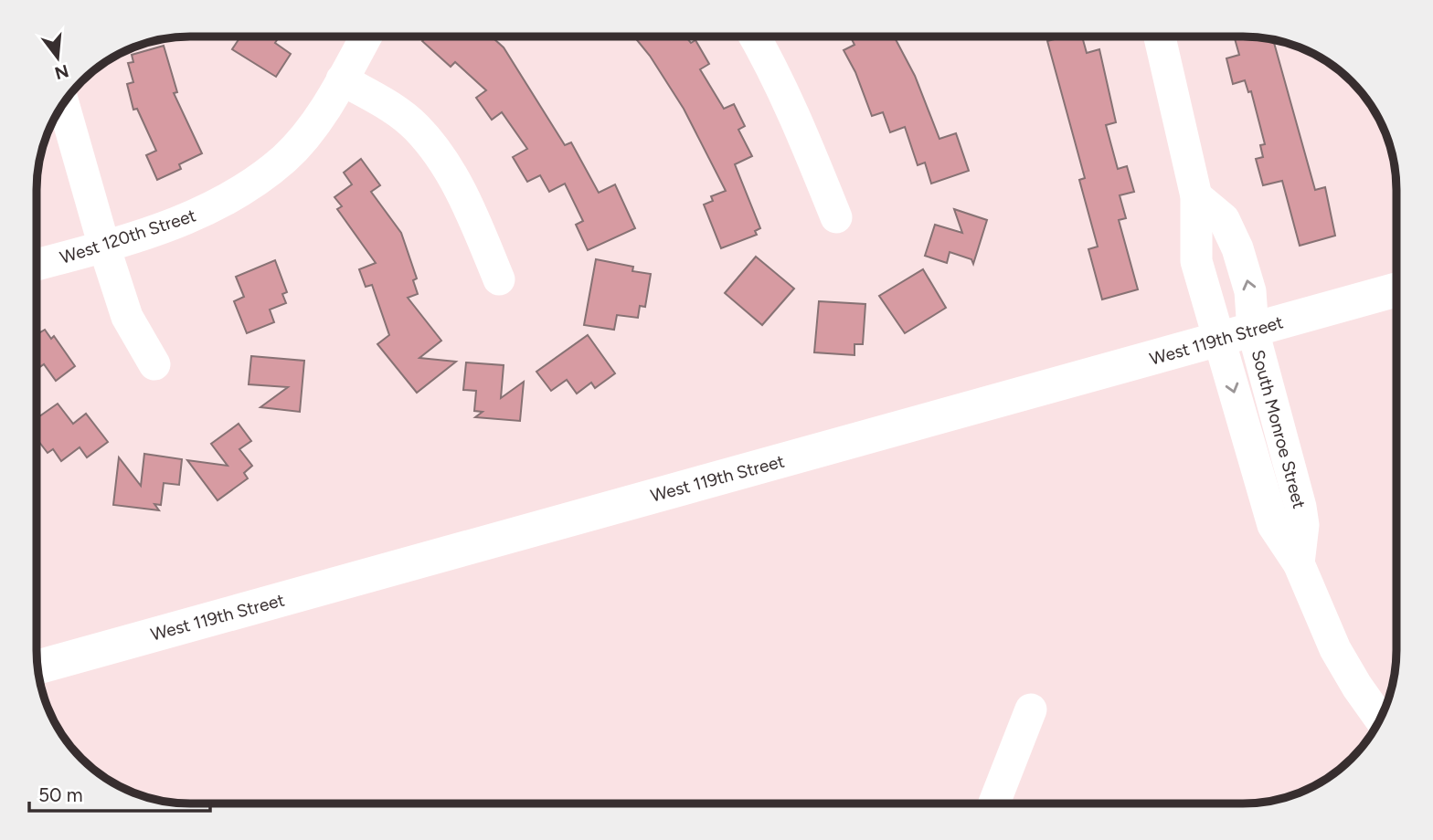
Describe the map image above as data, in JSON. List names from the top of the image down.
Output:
{
  "streets": {
    "main road": ["West 119th Street"],
    "street": ["West 120th Street", "South Monroe Street"]
  },
  "crossings": [
    ["West 119th Street", "South Monroe Street"]
  ],
  "scale_bar": "50 m",
  "north": "bottom"
}
